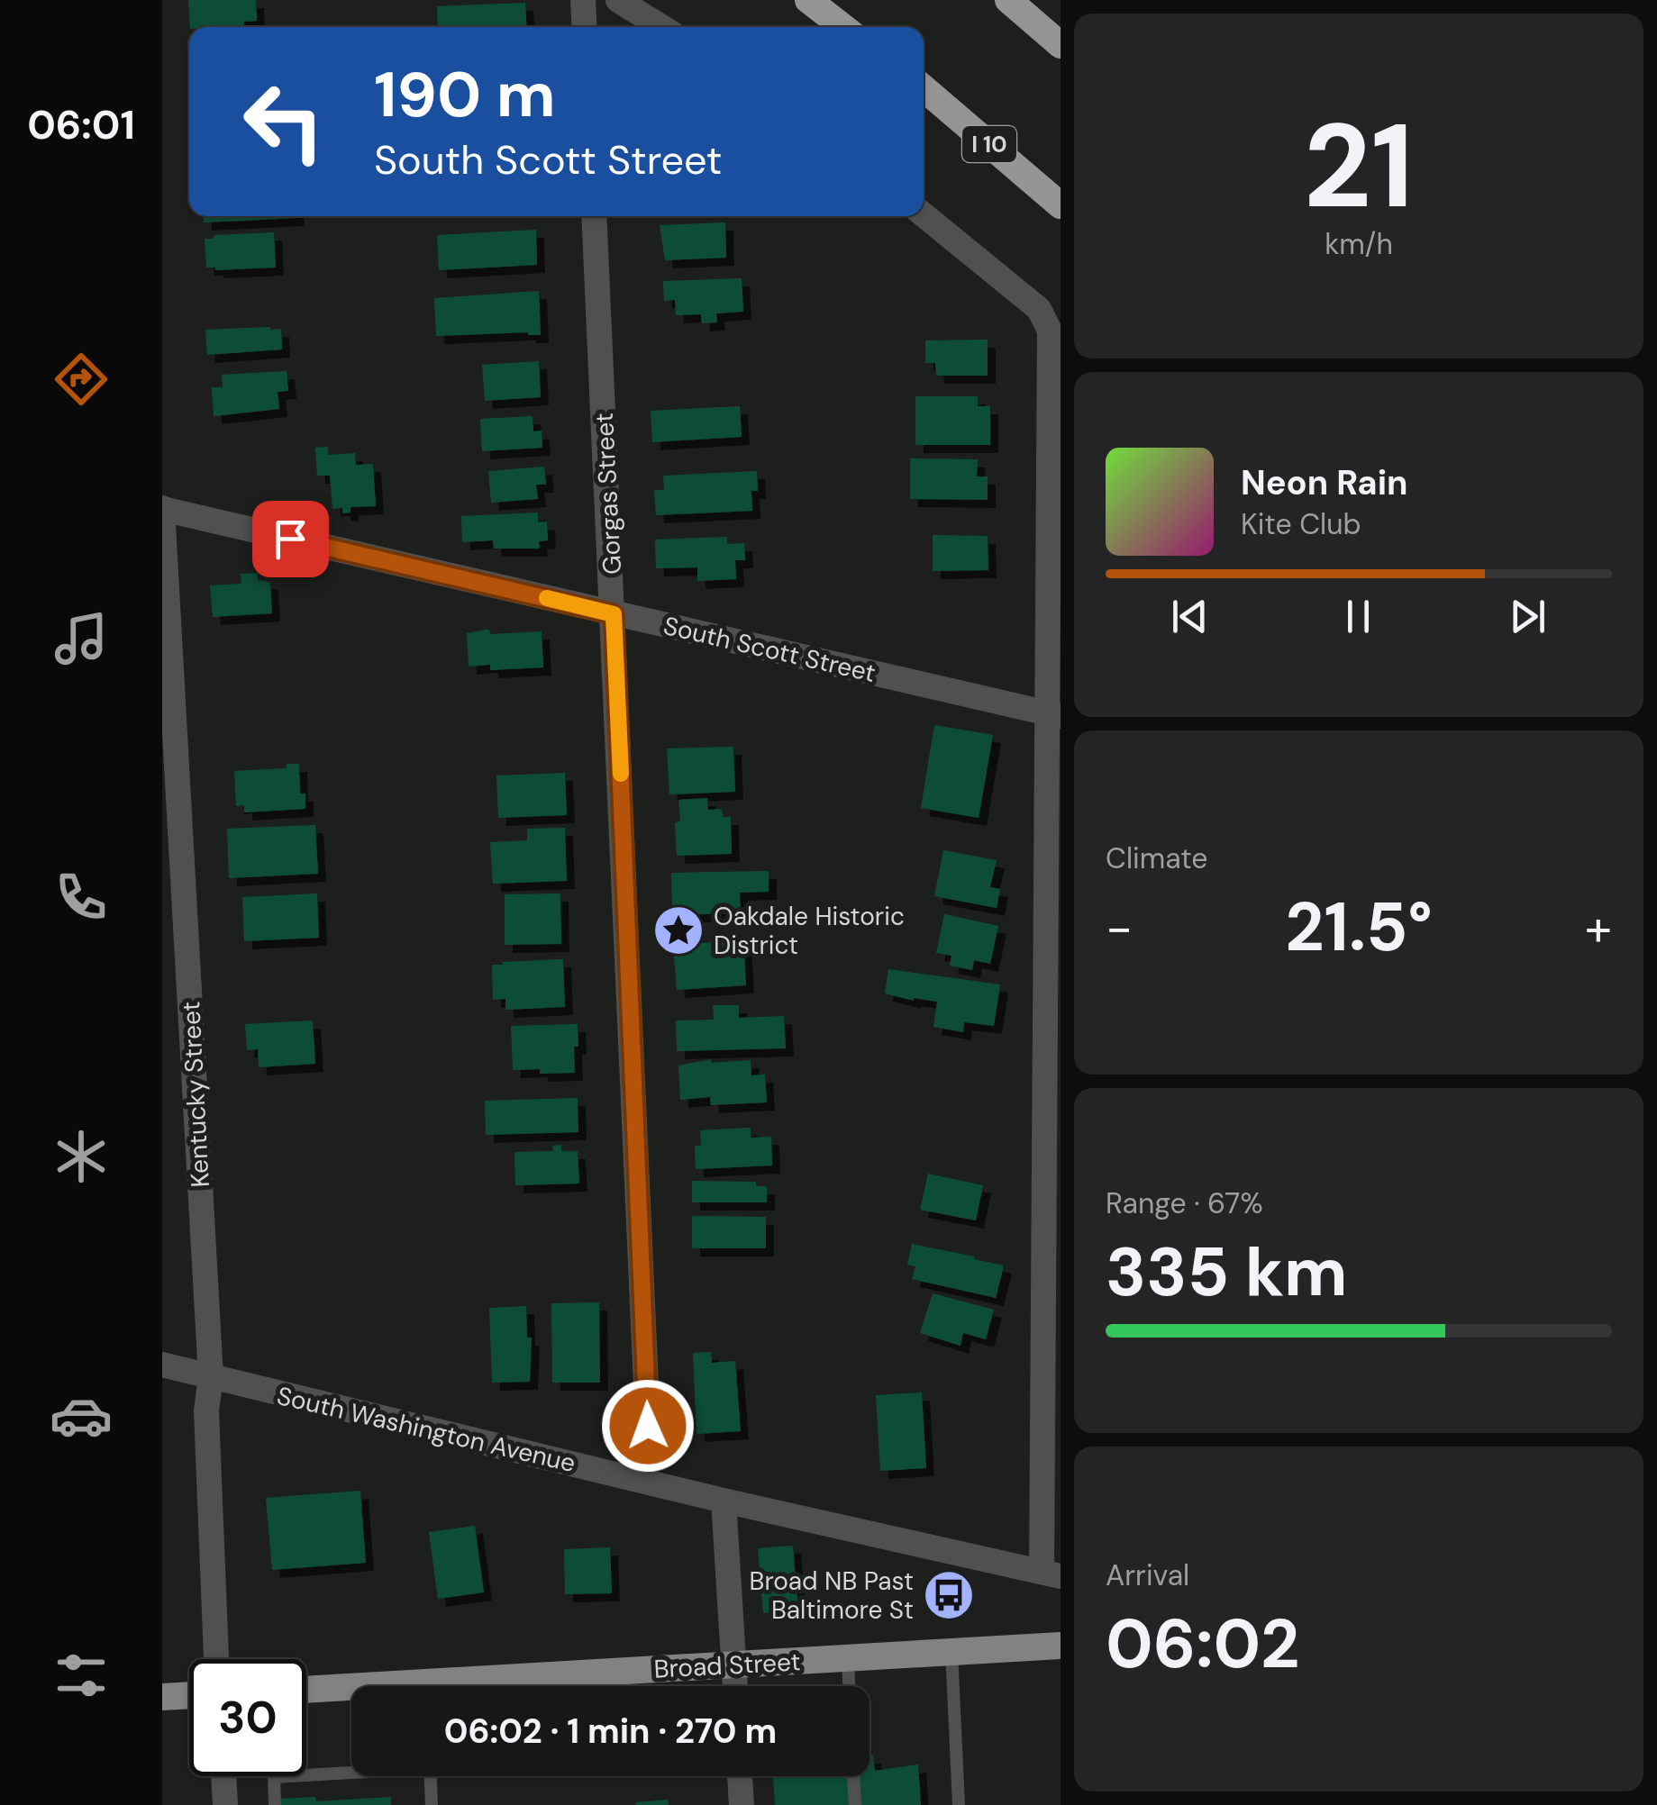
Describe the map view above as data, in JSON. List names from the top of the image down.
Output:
{
  "streets": {
    "highway": ["I 10"],
    "main road": ["Broad Street"],
    "street": [
      "Gorgas Street",
      "South Scott Street",
      "Kentucky Street",
      "South Washington Avenue"
    ]
  },
  "crossings": [
    ["Gorgas Street", "South Scott Street"],
    ["Gorgas Street", "South Washington Avenue"],
    ["South Scott Street", "Kentucky Street"],
    ["Kentucky Street", "South Washington Avenue"]
  ],
  "places": {
    "place": ["Oakdale Historic District"],
    "bus stop": ["Broad NB Past Baltimore St"]
  },
  "page": {
    "tabs": "06:01",
    "tile": [
      ["21", "km/h"],
      "Climate",
      ["Range · 67%", "335 km"],
      ["Arrival", "06:02"]
    ],
    "turn": ["190 m", "South Scott Street"],
    "song": ["Neon Rain", "Kite Club"],
    "heat": ["−", "21.5°", "+"],
    "limit": "30",
    "trip": "06:02 · 1 min · 270 m"
  }
}
